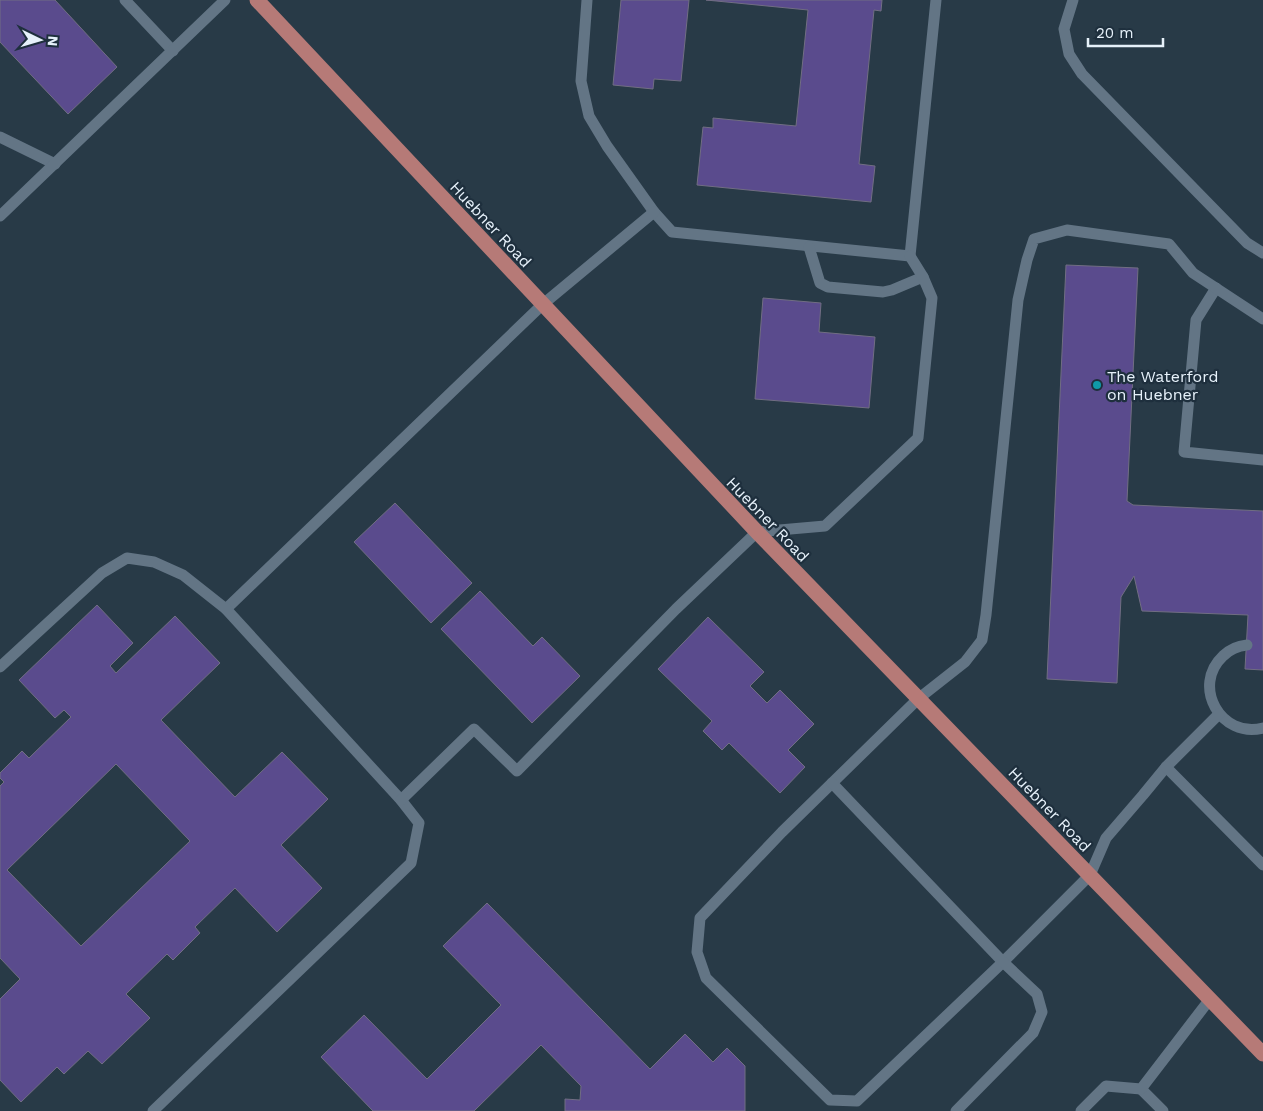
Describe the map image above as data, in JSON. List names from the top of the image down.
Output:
{
  "streets": {
    "main road": ["Huebner Road"]
  },
  "places": ["The Waterford on Huebner"],
  "scale_bar": "20 m",
  "north": "right"
}
